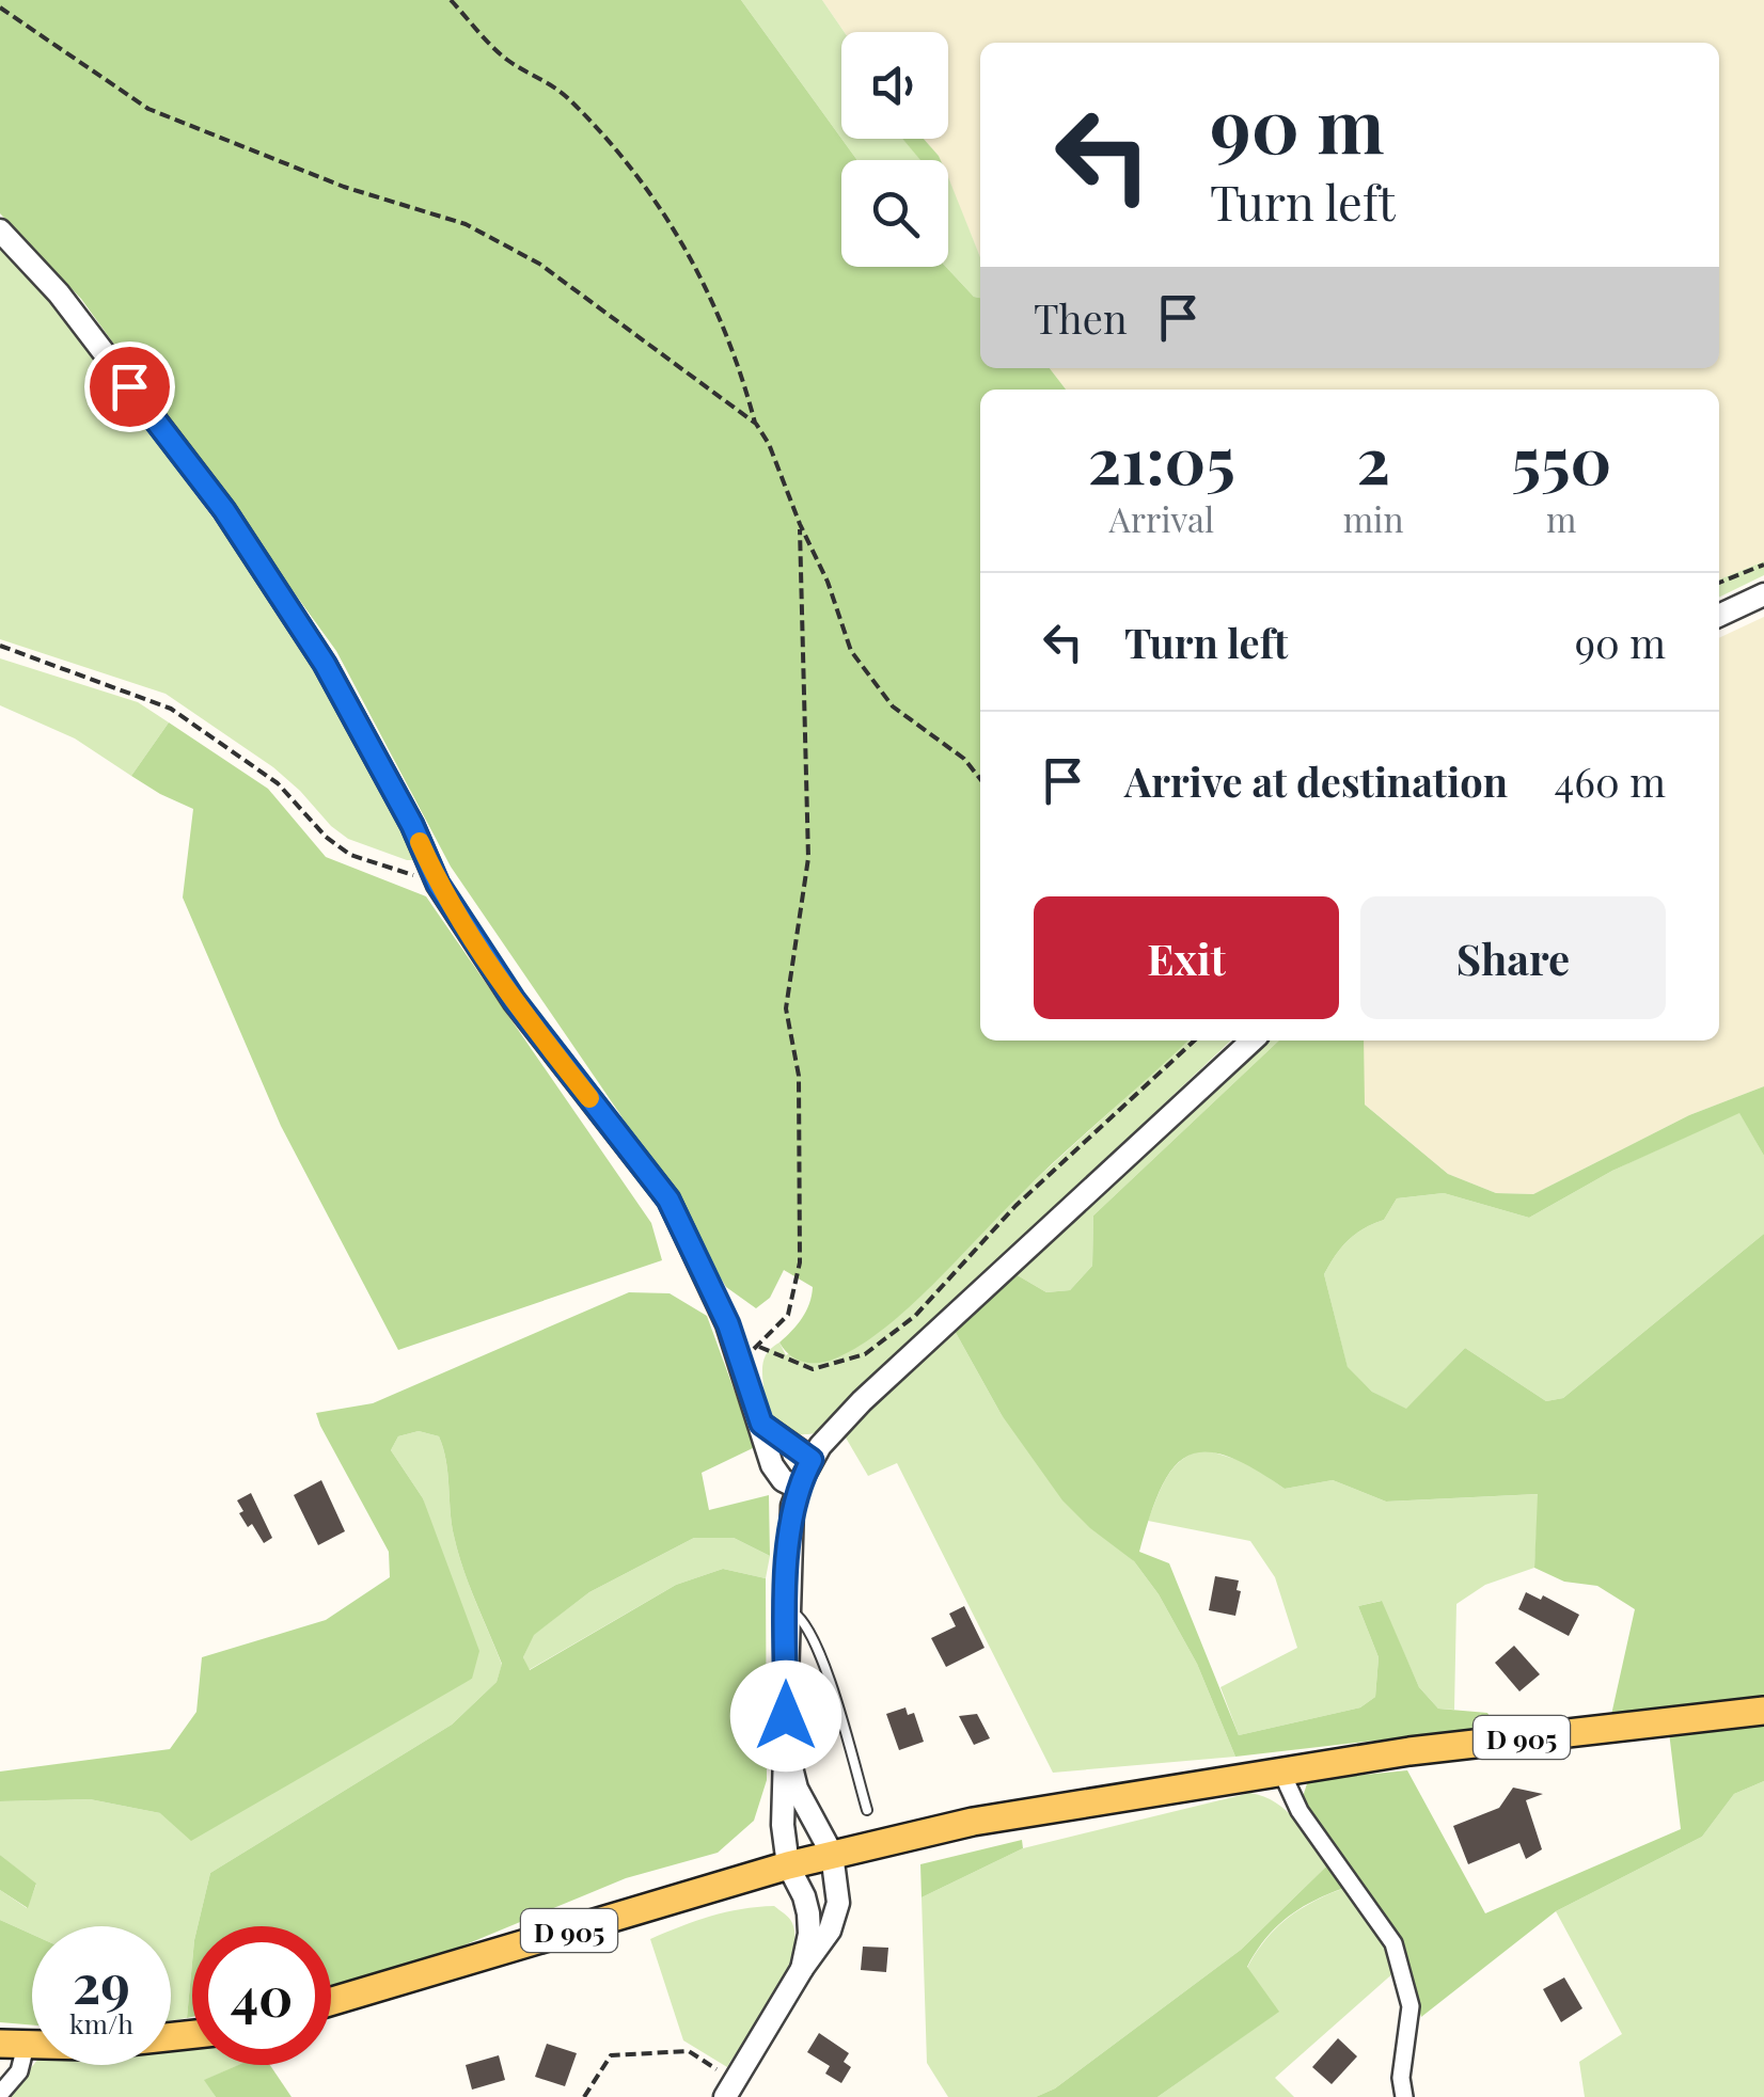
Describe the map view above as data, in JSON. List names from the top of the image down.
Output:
{
  "streets": {
    "main road": ["D 905"]
  },
  "page": {
    "turn": ["90 m", "Turn left"],
    "then": "Then",
    "eta": [
      "21:05",
      "Arrival",
      "2",
      "min",
      "550",
      "m"
    ],
    "list": [
      {
        "name": "Turn left",
        "value": "90 m"
      },
      {
        "name": "Arrive at destination",
        "value": "460 m"
      }
    ],
    "buttons": ["Exit", "Share"],
    "speed": "29 km/h",
    "limit": "40"
  }
}
